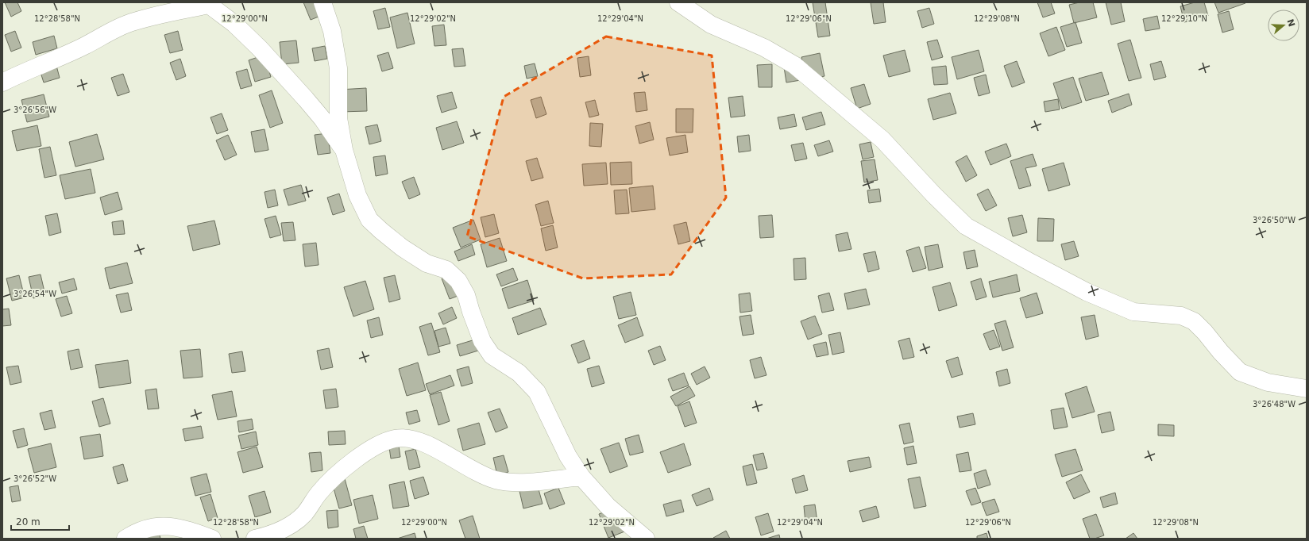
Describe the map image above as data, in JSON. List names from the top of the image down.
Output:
{
  "scale_bar": "20 m",
  "north": "right",
  "coordinates": [
    "12°28'58\"N",
    "12°29'06\"N",
    "12°29'10\"N",
    "12°29'00\"N",
    "12°29'02\"N",
    "12°29'04\"N",
    "12°29'08\"N",
    "3°26'56\"W",
    "3°26'50\"W",
    "3°26'54\"W",
    "3°26'48\"W",
    "3°26'52\"W"
  ]
}
